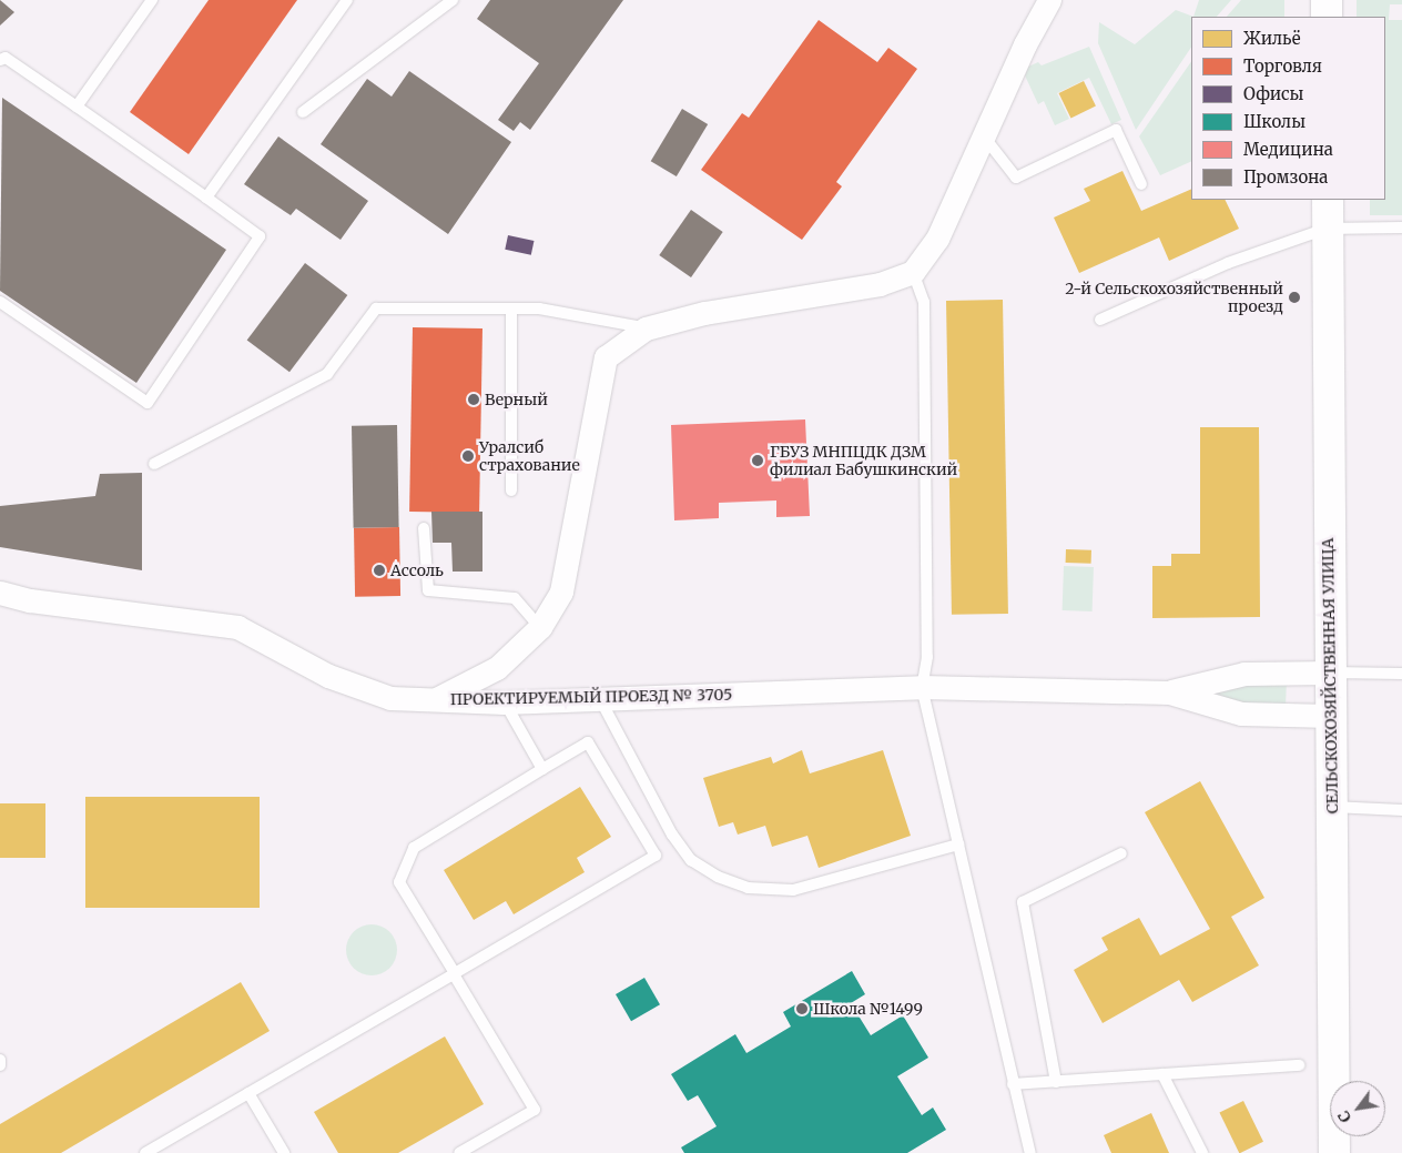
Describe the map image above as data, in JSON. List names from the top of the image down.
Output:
{
  "streets": {
    "main road": ["СЕЛЬСКОХОЗЯЙСТВЕННАЯ УЛИЦА"],
    "street": ["ПРОЕКТИРУЕМЫЙ ПРОЕЗД № 3705"]
  },
  "crossings": [
    ["СЕЛЬСКОХОЗЯЙСТВЕННАЯ УЛИЦА", "ПРОЕКТИРУЕМЫЙ ПРОЕЗД № 3705"]
  ],
  "places": [
    "2-й Сельскохозяйственный проезд",
    "Верный",
    "Уралсиб страхование",
    "ГБУЗ МНПЦДК ДЗМ филиал Бабушкинский",
    "Ассоль",
    "Школа №1499"
  ],
  "legend": [
    "Жильё",
    "Торговля",
    "Офисы",
    "Школы",
    "Медицина",
    "Промзона"
  ],
  "north": "bottom left"
}
